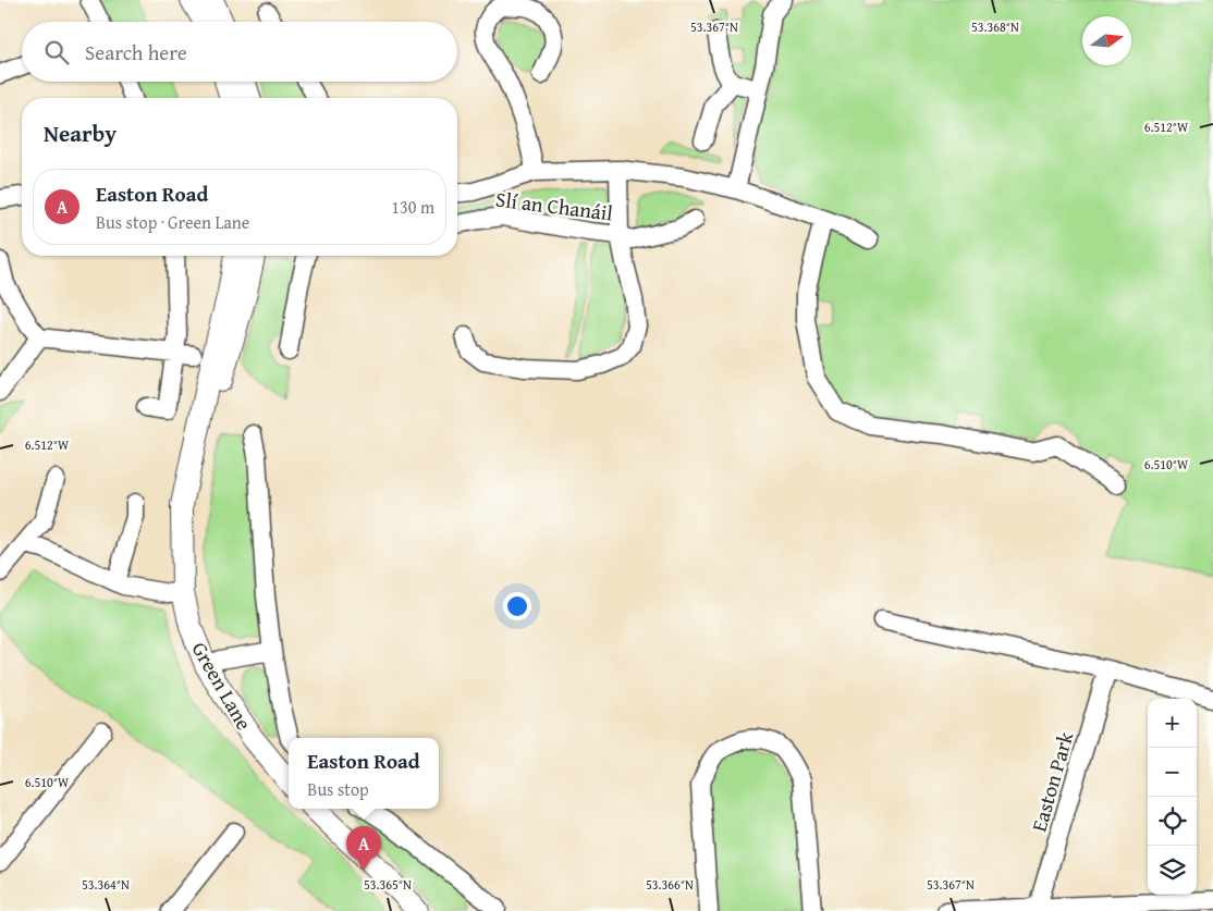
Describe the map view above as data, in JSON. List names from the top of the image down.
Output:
{
  "streets": {
    "street": ["Slí an Chanáil", "Green Lane", "Easton Park"]
  },
  "north": "right",
  "page": {
    "search": "Search here",
    "heading": "Nearby",
    "list": [
      {
        "mark": "A",
        "name": "Easton Road",
        "note": "Bus stop · Green Lane",
        "value": "130 m"
      }
    ],
    "map_buttons": ["+", "−"],
    "popup": ["Easton Road", "Bus stop"],
    "pins": "A"
  },
  "coordinates": [
    "53.367°N",
    "53.368°N",
    "6.512°W",
    "6.510°W",
    "53.364°N",
    "53.365°N",
    "53.366°N"
  ]
}
